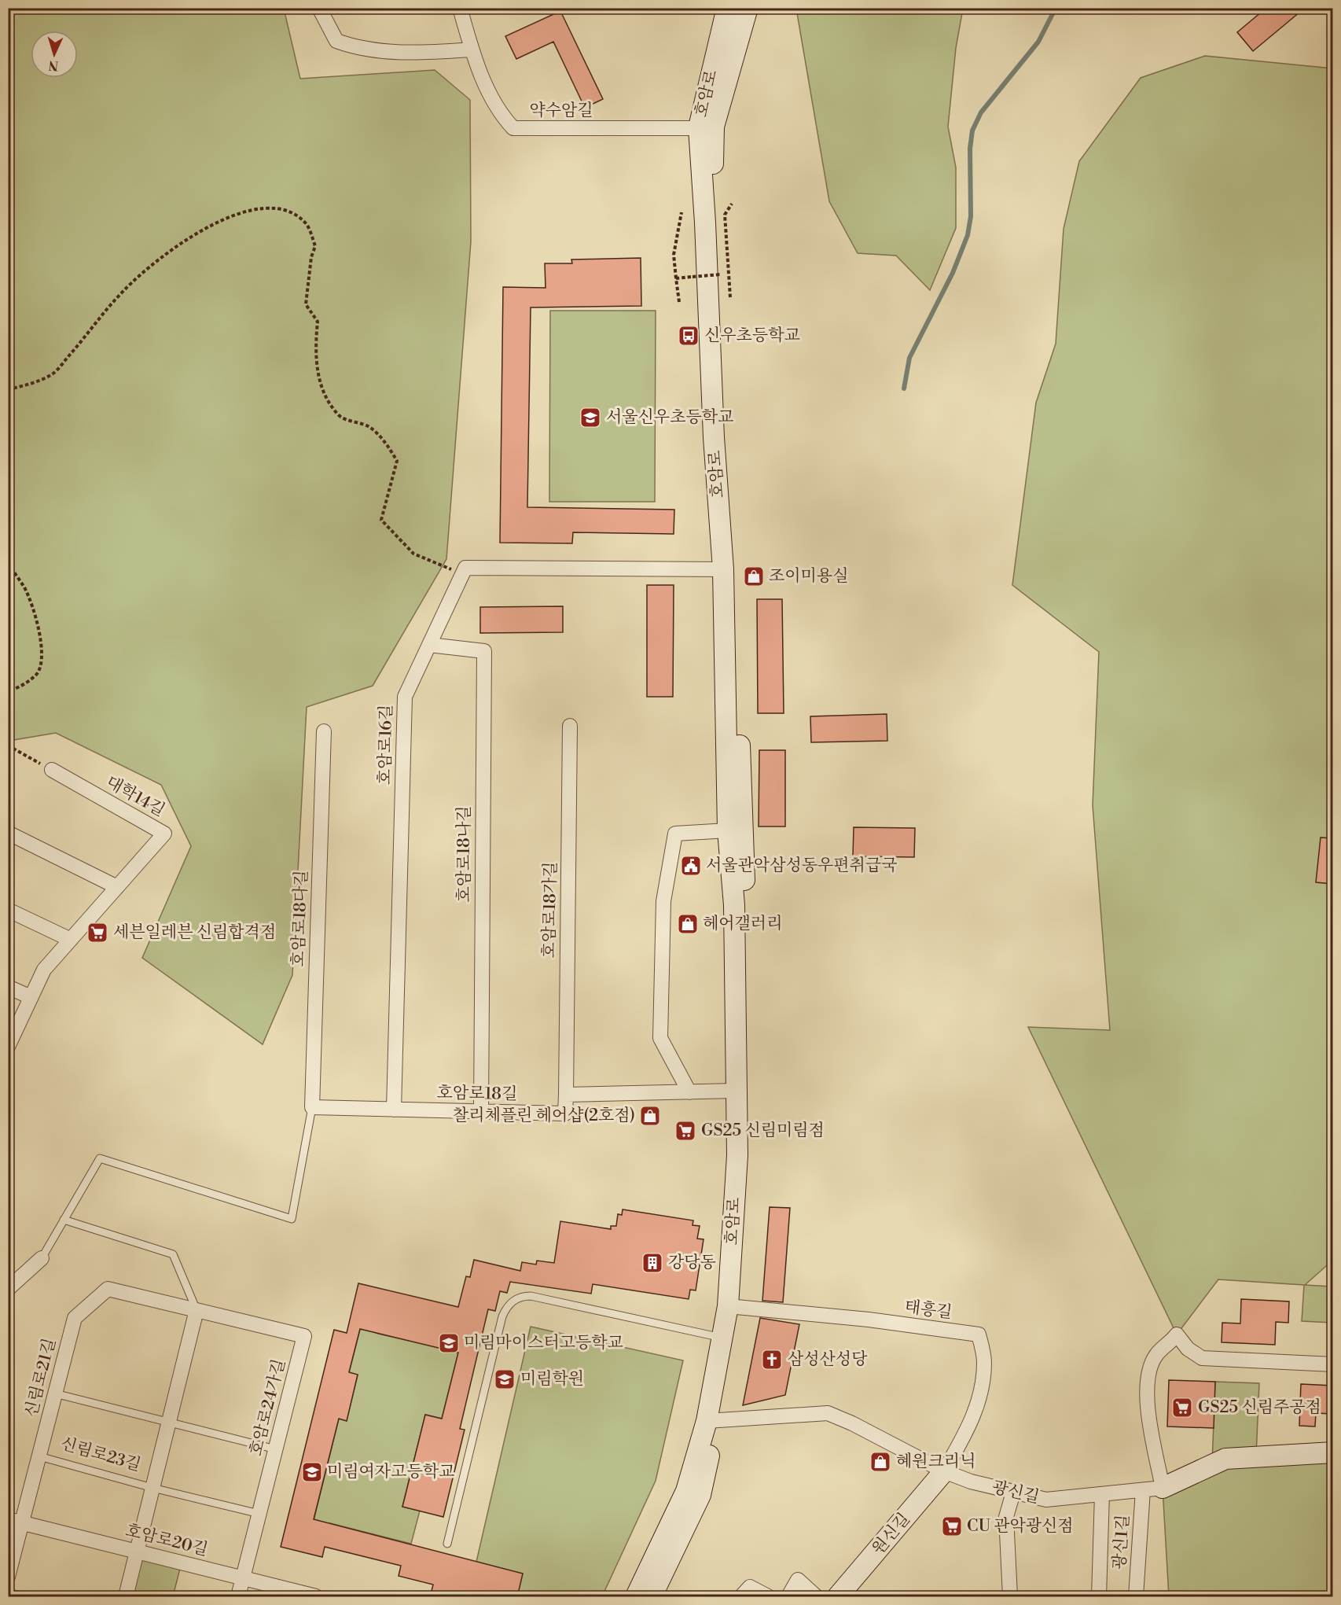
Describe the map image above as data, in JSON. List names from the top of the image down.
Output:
{
  "streets": {
    "main road": ["호암로", "광신길", "원신길"],
    "street": [
      "약수암길",
      "호암로16길",
      "대학14길",
      "호암로18나길",
      "호암로18가길",
      "호암로18다길",
      "호암로18길",
      "태흥길",
      "신림로21길",
      "호암로24가길",
      "신림로23길",
      "호암로20길",
      "광신1길"
    ]
  },
  "crossings": [
    ["호암로", "약수암길"],
    ["호암로", "태흥길"],
    ["호암로", "광신길"],
    ["호암로16길", "호암로18나길"],
    ["호암로16길", "호암로18길"],
    ["호암로18나길", "호암로18길"],
    ["호암로18가길", "호암로18길"],
    ["호암로18다길", "호암로18길"],
    ["태흥길", "광신길"],
    ["태흥길", "원신길"],
    ["신림로21길", "호암로24가길"],
    ["신림로21길", "신림로23길"],
    ["신림로21길", "호암로20길"],
    ["호암로24가길", "신림로23길"],
    ["호암로24가길", "호암로20길"],
    ["신림로23길", "호암로20길"],
    ["광신길", "원신길"],
    ["광신길", "광신1길"]
  ],
  "places": {
    "bus stop": ["신우초등학교"],
    "school or university": [
      "서울신우초등학교",
      "미림마이스터고등학교",
      "미림학원",
      "미림여자고등학교"
    ],
    "shop": [
      "조이미용실",
      "헤어갤러리",
      "찰리체플린 헤어샵(2호점)",
      "혜원크리닉"
    ],
    "public building": ["서울관악삼성동우편취급국"],
    "supermarket": [
      "세븐일레븐 신림합격점",
      "GS25 신림미림점",
      "GS25 신림주공점",
      "CU 관악광신점"
    ],
    "building": ["강당동"],
    "church": ["삼성산성당"]
  },
  "north": "bottom"
}
